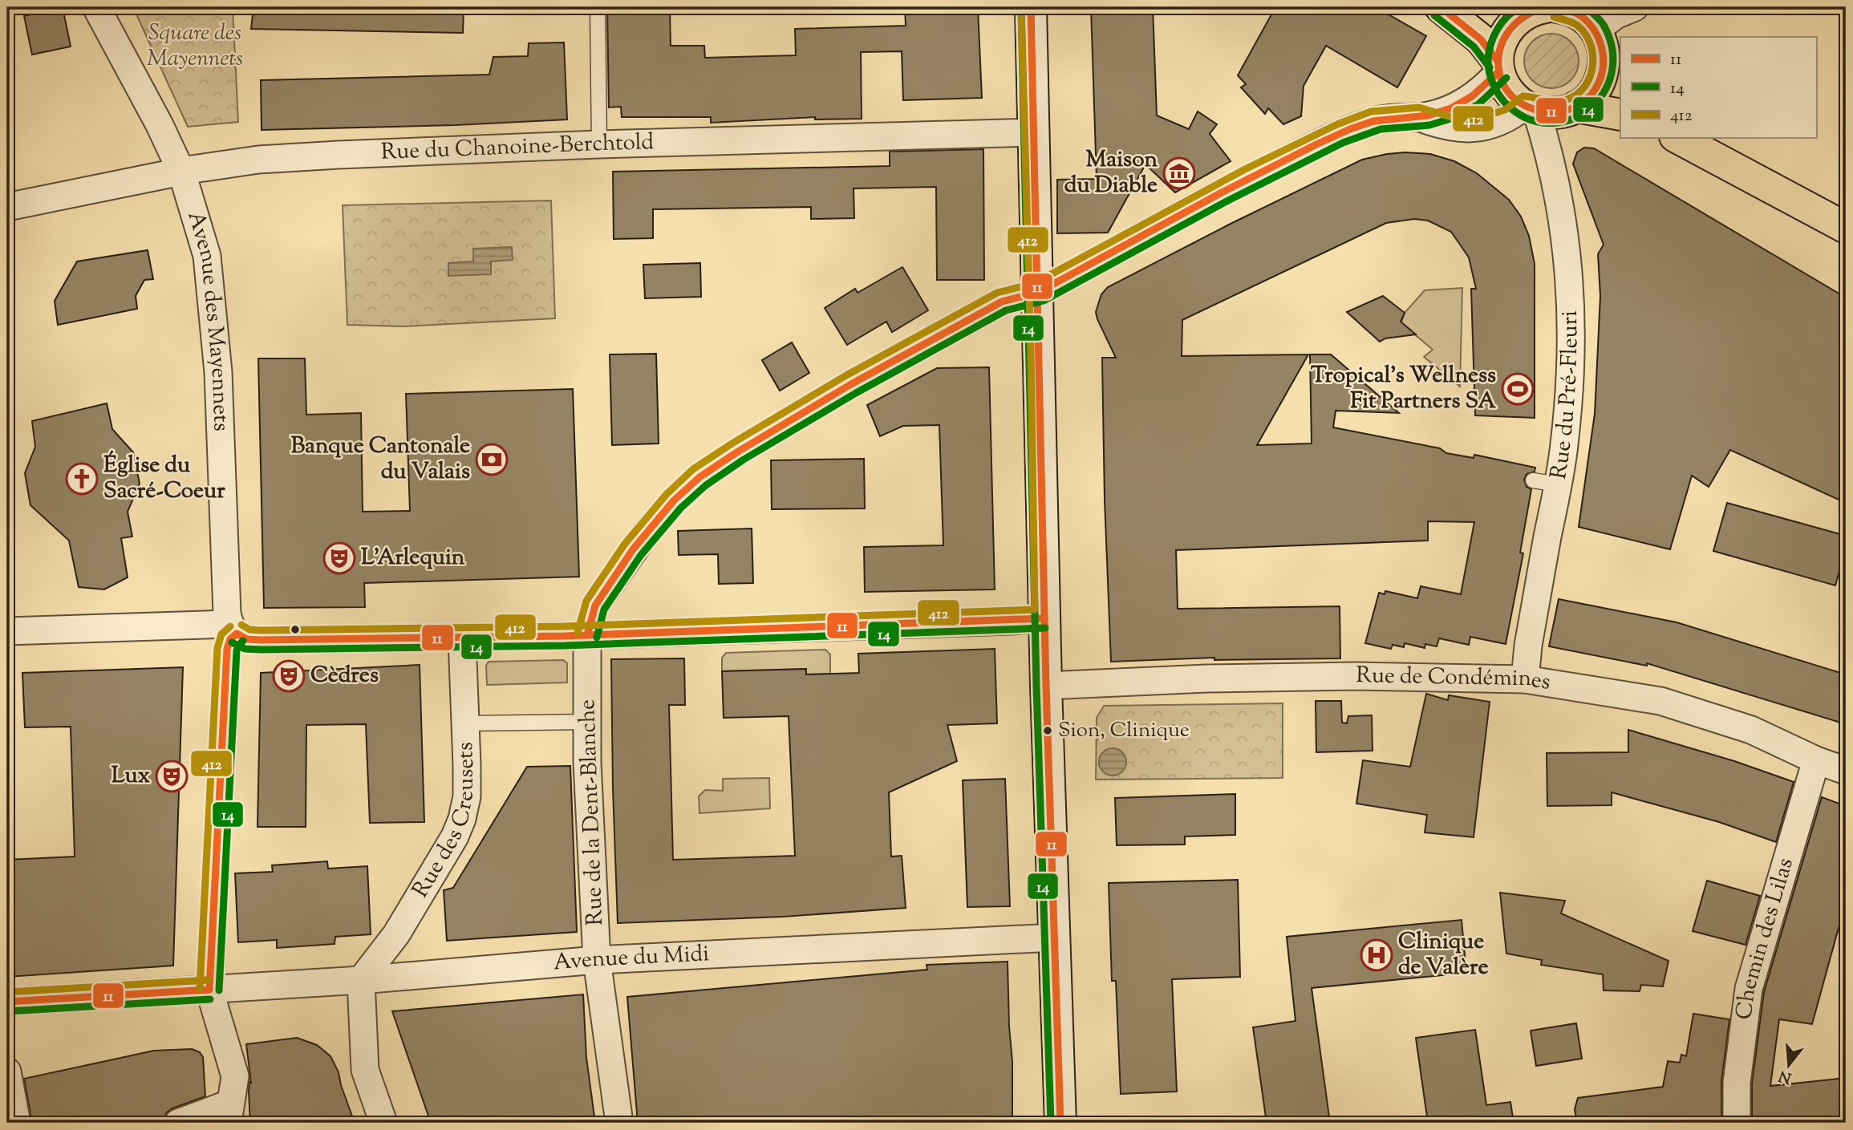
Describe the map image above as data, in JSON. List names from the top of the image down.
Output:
{
  "streets": {
    "street": [
      "Rue du Chanoine-Berchtold",
      "Avenue des Mayennets",
      "Rue du Pré-Fleuri",
      "Rue de Condémines",
      "Rue de la Dent-Blanche",
      "Rue des Creusets",
      "Chemin des Lilas",
      "Avenue du Midi"
    ]
  },
  "crossings": [
    ["Rue du Chanoine-Berchtold", "Avenue des Mayennets"],
    ["Avenue des Mayennets", "Avenue du Midi"],
    ["Rue du Pré-Fleuri", "Rue de Condémines"],
    ["Rue de Condémines", "Chemin des Lilas"],
    ["Rue de la Dent-Blanche", "Avenue du Midi"],
    ["Rue des Creusets", "Avenue du Midi"]
  ],
  "parks": ["Square des Mayennets"],
  "places": {
    "museum": ["Maison du Diable"],
    "sports": ["Tropical's Wellness Fit Partners SA"],
    "bank": ["Banque Cantonale du Valais"],
    "church": ["Église du Sacré-Coeur"],
    "theatre": ["L'Arlequin", "Cèdres", "Lux"],
    "other": ["Sion, Clinique"],
    "hospital": ["Clinique de Valère"]
  },
  "lines": ["transit line 11", "transit line 14", "transit line 412"],
  "legend": ["11", "14", "412"],
  "north": "bottom"
}
